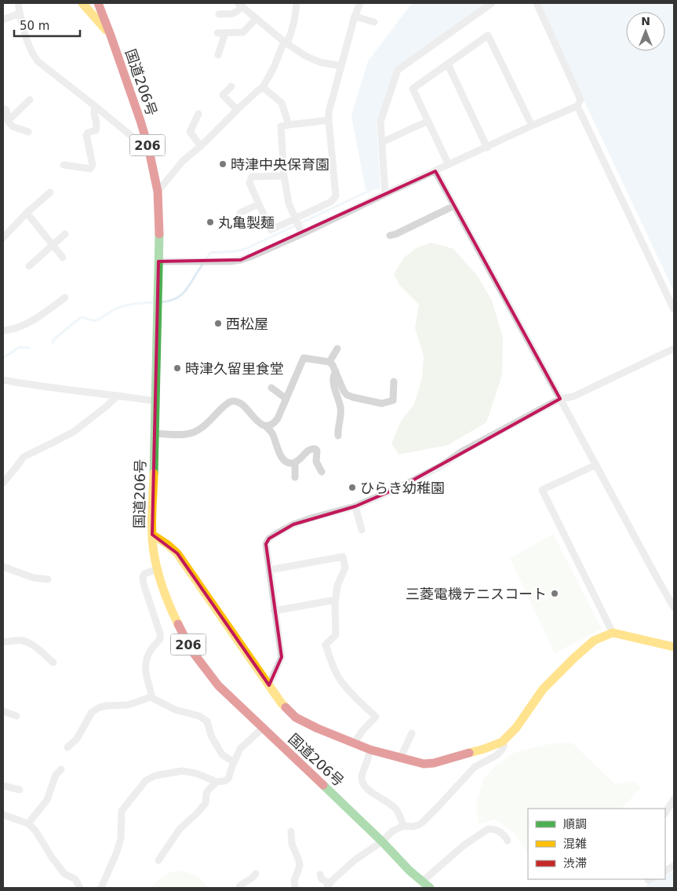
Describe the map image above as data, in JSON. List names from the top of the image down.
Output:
{
  "streets": {
    "main road": ["国道206号", "206"]
  },
  "places": [
    "時津中央保育園",
    "丸亀製麺",
    "西松屋",
    "時津久留里食堂",
    "ひらき幼稚園",
    "三菱電機テニスコート"
  ],
  "legend": ["順調", "混雑", "渋滞"],
  "scale_bar": "50 m",
  "north": "top"
}
